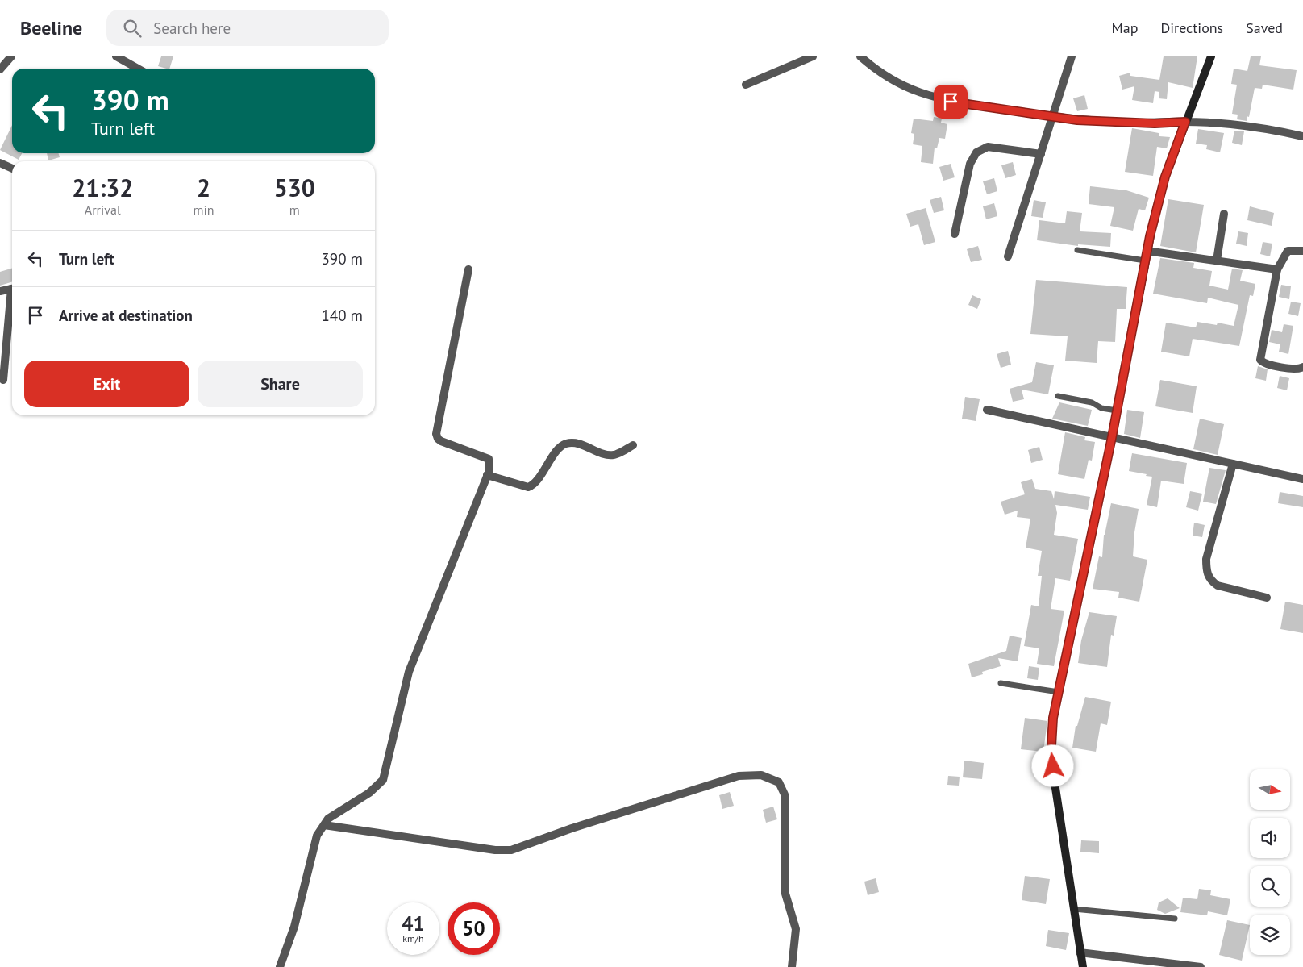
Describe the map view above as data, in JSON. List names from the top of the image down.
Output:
{
  "north": "right",
  "page": {
    "header": "Beeline",
    "search": "Search here",
    "nav": ["Map", "Directions", "Saved"],
    "turn": ["390 m", "Turn left"],
    "eta": [
      "21:32",
      "Arrival",
      "2",
      "min",
      "530",
      "m"
    ],
    "list": [
      {
        "name": "Turn left",
        "value": "390 m"
      },
      {
        "name": "Arrive at destination",
        "value": "140 m"
      }
    ],
    "buttons": ["Exit", "Share"],
    "speed": "41 km/h",
    "limit": "50"
  }
}
